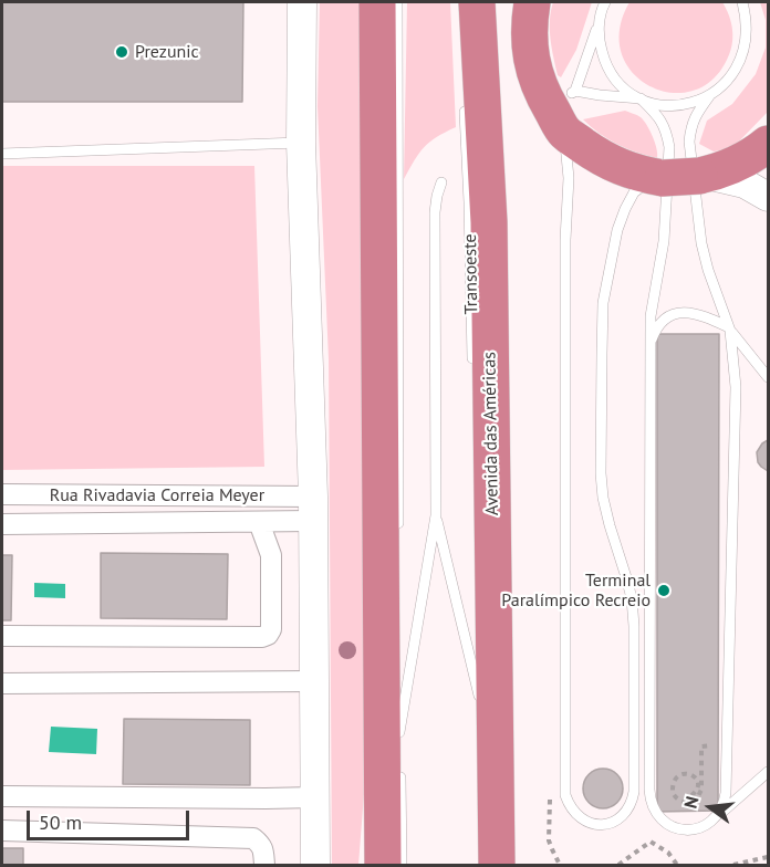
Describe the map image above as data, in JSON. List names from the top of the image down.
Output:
{
  "streets": {
    "highway": ["Avenida das Américas"],
    "street": ["Rua Rivadavia Correia Meyer"],
    "lane": ["Transoeste"]
  },
  "places": ["Prezunic", "Terminal Paralímpico Recreio"],
  "scale_bar": "50 m",
  "north": "left"
}
